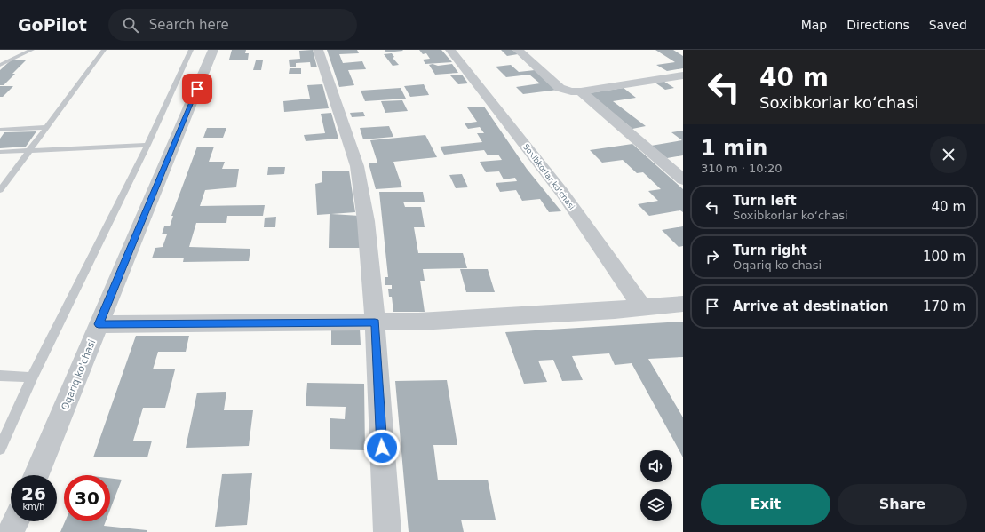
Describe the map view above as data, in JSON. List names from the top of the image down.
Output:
{
  "streets": {
    "street": ["Soxibkorlar koʻchasi", "Oqariq ko'chasi"]
  },
  "page": {
    "header": "GoPilot",
    "search": "Search here",
    "nav": ["Map", "Directions", "Saved"],
    "turn": ["40 m", "Soxibkorlar koʻchasi"],
    "heading": ["1 min", "310 m · 10:20"],
    "list": [
      {
        "name": "Turn left",
        "note": "Soxibkorlar koʻchasi",
        "value": "40 m"
      },
      {
        "name": "Turn right",
        "note": "Oqariq ko'chasi",
        "value": "100 m"
      },
      {
        "name": "Arrive at destination",
        "value": "170 m"
      }
    ],
    "speed": "26 km/h",
    "limit": "30",
    "buttons": ["Exit", "Share"]
  }
}
